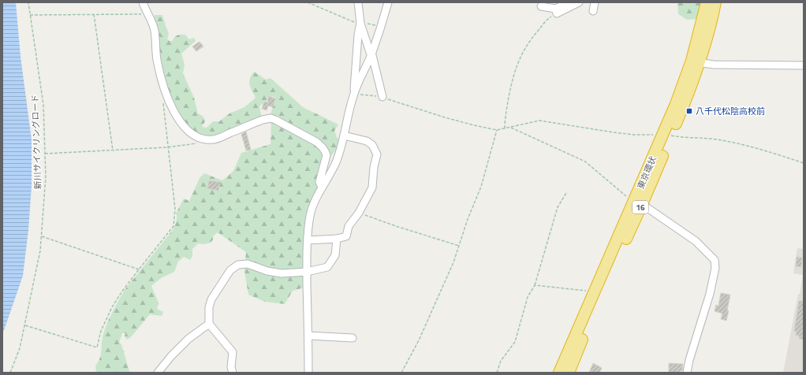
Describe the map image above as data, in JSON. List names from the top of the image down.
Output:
{
  "streets": {
    "highway": ["東京環状", "16"],
    "path": ["新川サイクリングロード"]
  },
  "places": {
    "transit": ["八千代松陰高校前"]
  }
}
